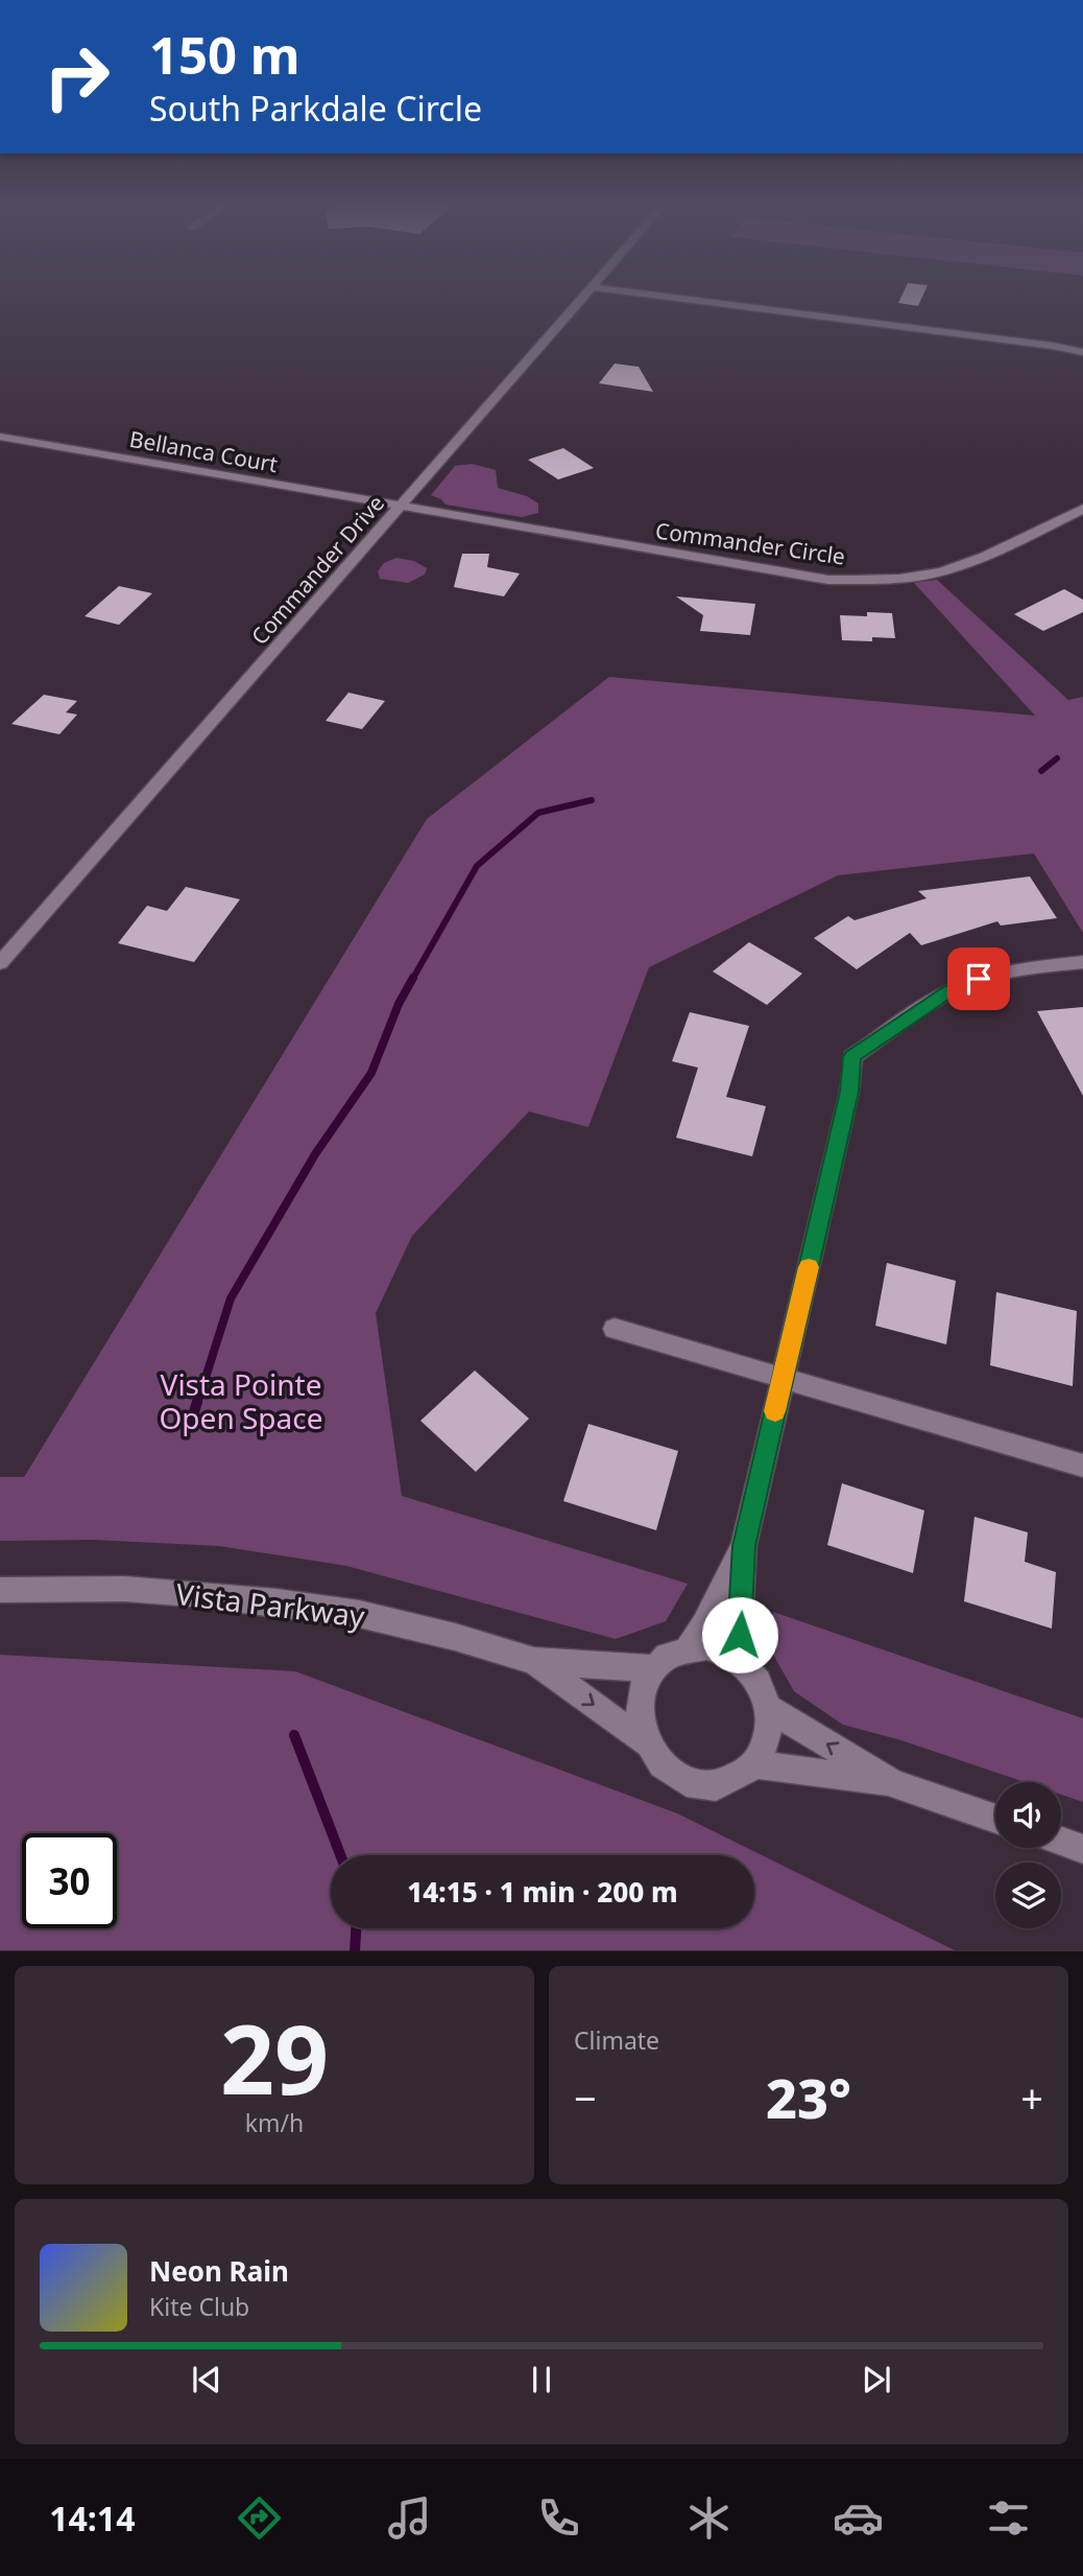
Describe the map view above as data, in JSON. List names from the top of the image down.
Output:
{
  "streets": {
    "street": [
      "Bellanca Court",
      "Commander Circle",
      "Commander Drive",
      "Vista Parkway"
    ]
  },
  "crossings": [
    ["Bellanca Court", "Commander Circle"],
    ["Bellanca Court", "Commander Drive"],
    ["Commander Circle", "Commander Drive"]
  ],
  "parks": ["Vista Pointe Open Space"],
  "page": {
    "turn": ["150 m", "South Parkdale Circle"],
    "limit": "30",
    "trip": "14:15 · 1 min · 200 m",
    "tile": [
      ["29", "km/h"],
      "Climate"
    ],
    "heat": ["−", "23°", "+"],
    "song": ["Neon Rain", "Kite Club"],
    "tabs": "14:14"
  }
}
